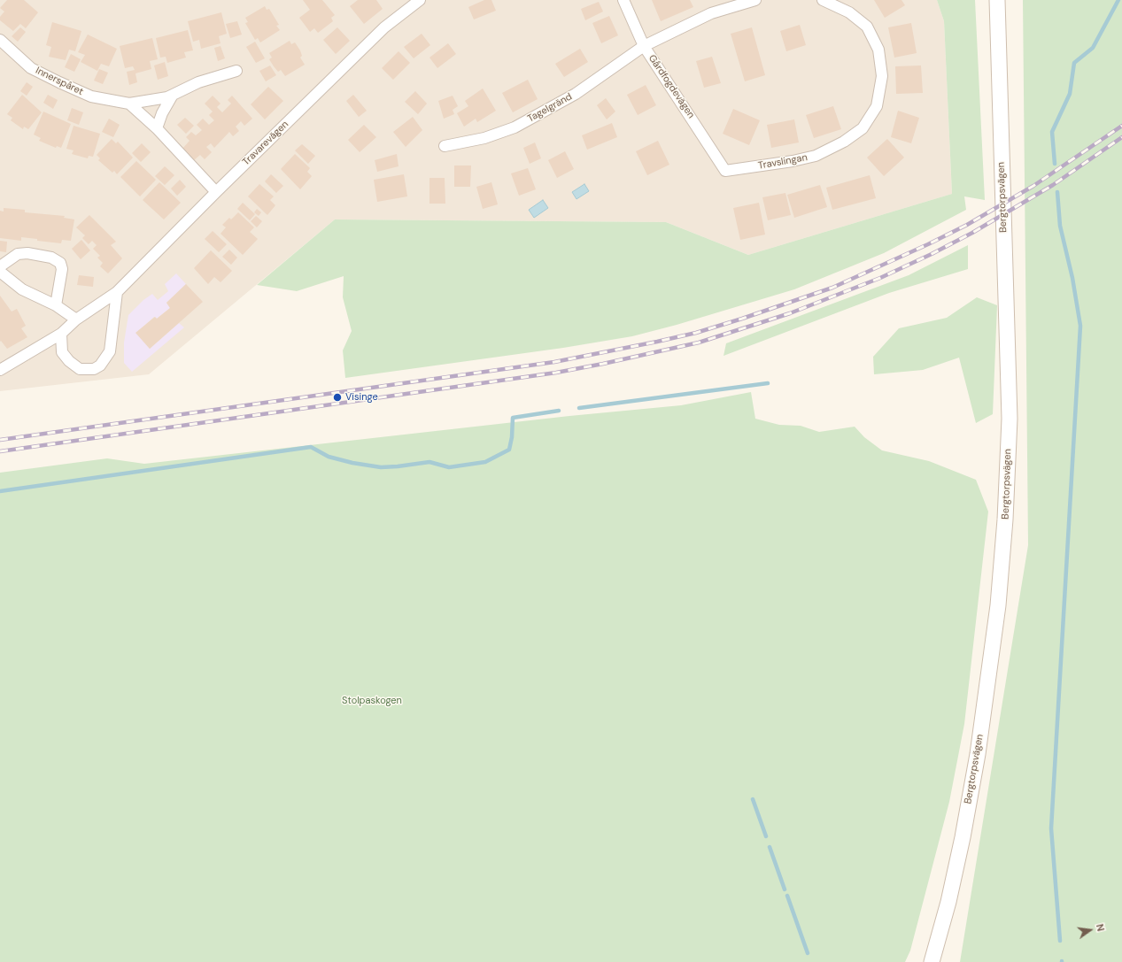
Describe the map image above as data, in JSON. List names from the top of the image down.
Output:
{
  "streets": {
    "main road": ["Bergtorpsvägen"],
    "street": [
      "Innerspåret",
      "Gårdfogdevägen",
      "Tagelgränd",
      "Travarevägen",
      "Travslingan"
    ]
  },
  "crossings": [
    ["Gårdfogdevägen", "Tagelgränd"],
    ["Gårdfogdevägen", "Travslingan"]
  ],
  "parks": ["Stolpaskogen"],
  "places": ["Visinge"],
  "north": "right"
}
